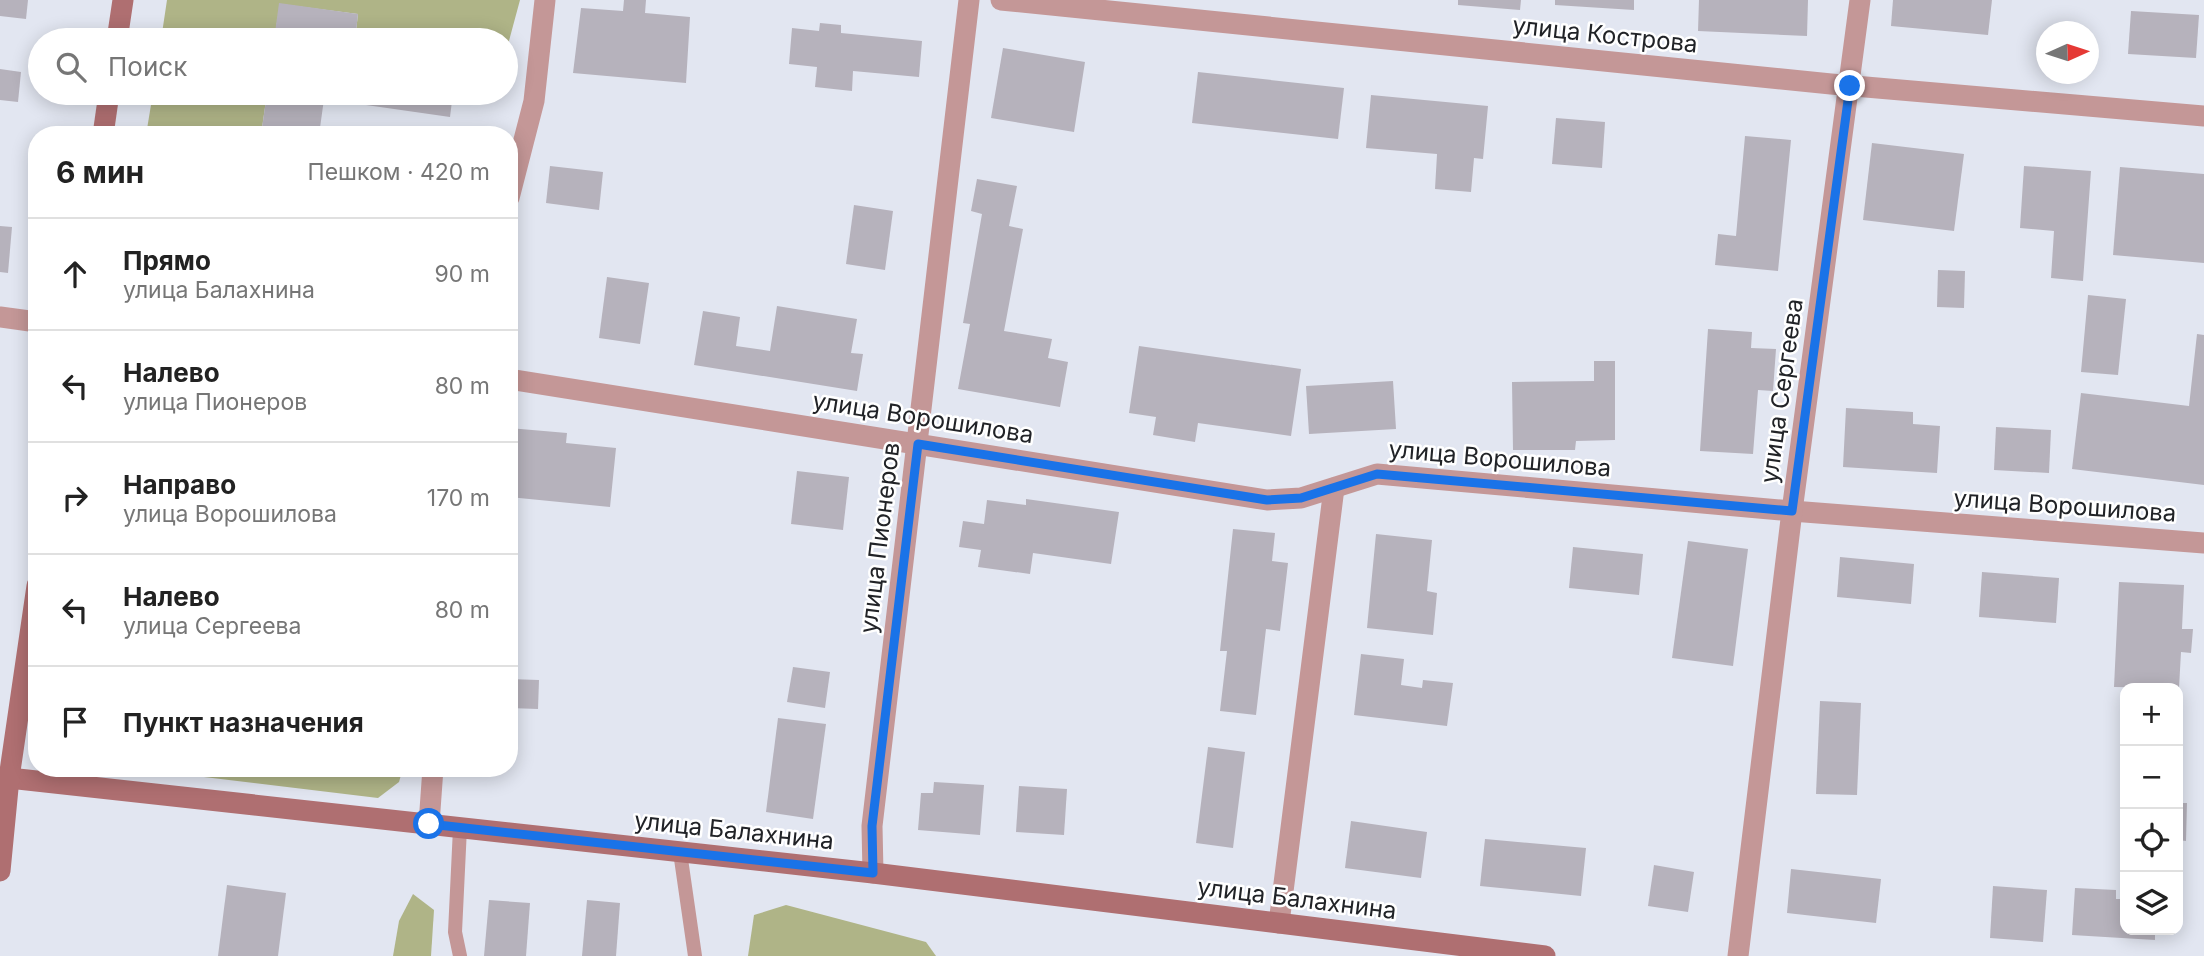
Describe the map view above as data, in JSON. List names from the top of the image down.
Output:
{
  "streets": {
    "street": [
      "улица Кострова",
      "улица Сергеева",
      "улица Ворошилова",
      "улица Пионеров",
      "улица Балахнина"
    ]
  },
  "crossings": [
    ["улица Кострова", "улица Сергеева"],
    ["улица Сергеева", "улица Ворошилова"],
    ["улица Ворошилова", "улица Пионеров"],
    ["улица Пионеров", "улица Балахнина"]
  ],
  "north": "right",
  "page": {
    "search": "Поиск",
    "heading": ["6 мин", "Пешком · 420 m"],
    "list": [
      ["Прямо", "улица Балахнина", "90 m"],
      ["Налево", "улица Пионеров", "80 m"],
      ["Направо", "улица Ворошилова", "170 m"],
      ["Налево", "улица Сергеева", "80 m"],
      "Пункт назначения"
    ],
    "map_buttons": ["+", "−"]
  }
}
